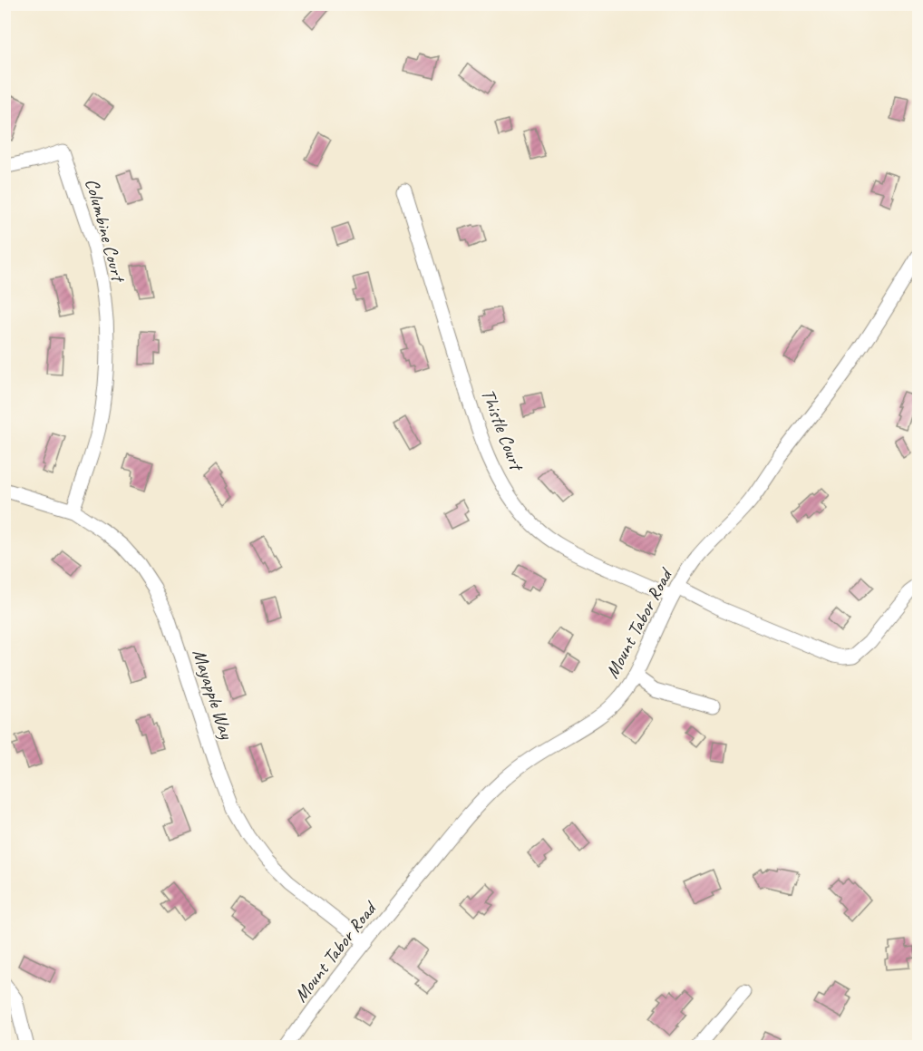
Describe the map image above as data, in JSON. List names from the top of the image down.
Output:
{
  "streets": {
    "street": [
      "Columbine Court",
      "Thistle Court",
      "Mount Tabor Road",
      "Mayapple Way"
    ]
  },
  "crossings": [
    ["Columbine Court", "Mayapple Way"],
    ["Thistle Court", "Mount Tabor Road"],
    ["Mount Tabor Road", "Mayapple Way"]
  ]
}
